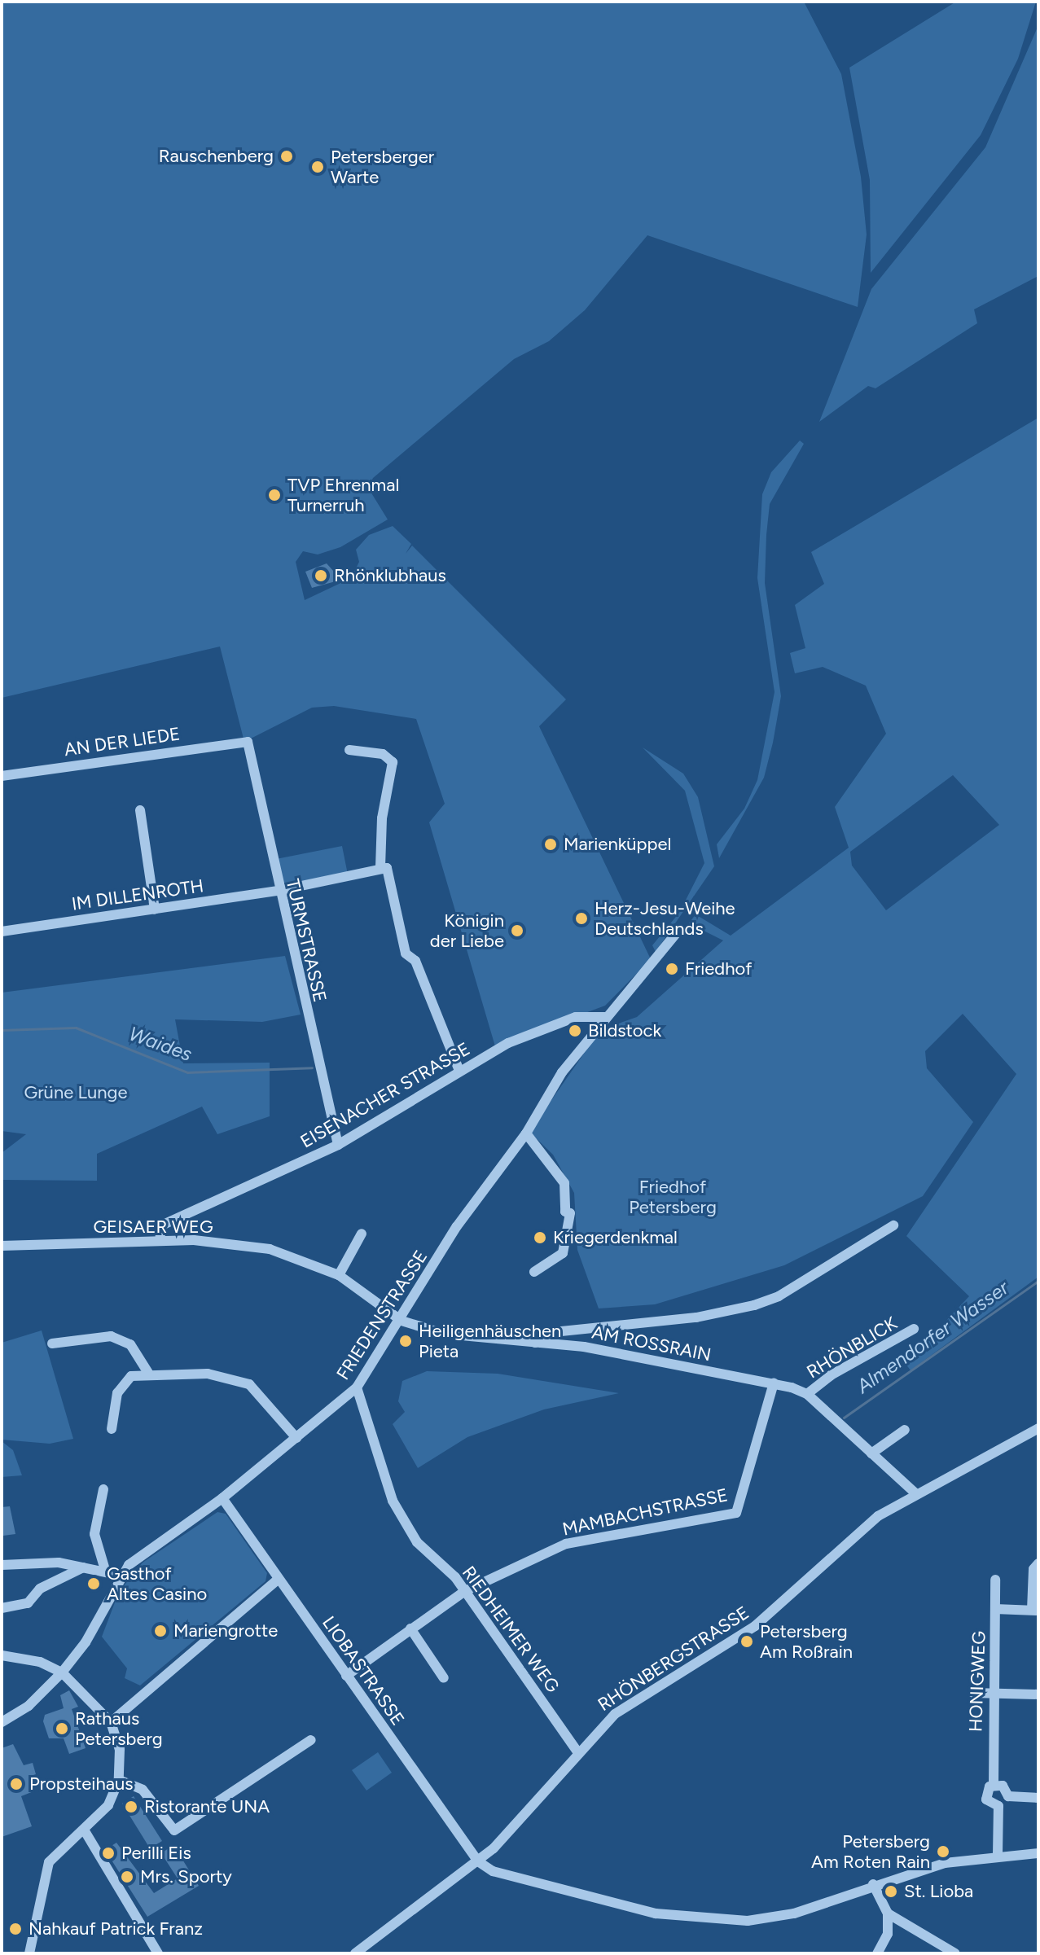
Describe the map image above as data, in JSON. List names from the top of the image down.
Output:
{
  "streets": {
    "street": [
      "AN DER LIEDE",
      "IM DILLENROTH",
      "TURMSTRASSE",
      "EISENACHER STRASSE",
      "GEISAER WEG",
      "FRIEDENSTRASSE",
      "AM ROSSRAIN",
      "RHÖNBLICK",
      "MAMBACHSTRASSE",
      "RIEDHEIMER WEG",
      "RHÖNBERGSTRASSE",
      "LIOBASTRASSE",
      "HONIGWEG"
    ]
  },
  "crossings": [
    ["AN DER LIEDE", "TURMSTRASSE"],
    ["IM DILLENROTH", "TURMSTRASSE"],
    ["TURMSTRASSE", "EISENACHER STRASSE"],
    ["EISENACHER STRASSE", "GEISAER WEG"],
    ["EISENACHER STRASSE", "FRIEDENSTRASSE"],
    ["GEISAER WEG", "FRIEDENSTRASSE"],
    ["GEISAER WEG", "AM ROSSRAIN"],
    ["FRIEDENSTRASSE", "AM ROSSRAIN"],
    ["FRIEDENSTRASSE", "RIEDHEIMER WEG"],
    ["FRIEDENSTRASSE", "LIOBASTRASSE"],
    ["AM ROSSRAIN", "RHÖNBLICK"],
    ["AM ROSSRAIN", "MAMBACHSTRASSE"],
    ["AM ROSSRAIN", "RHÖNBERGSTRASSE"],
    ["MAMBACHSTRASSE", "RIEDHEIMER WEG"],
    ["MAMBACHSTRASSE", "LIOBASTRASSE"],
    ["RIEDHEIMER WEG", "RHÖNBERGSTRASSE"],
    ["RHÖNBERGSTRASSE", "LIOBASTRASSE"]
  ],
  "water": ["Waides", "Almendorfer Wasser"],
  "parks": ["Grüne Lunge", "Friedhof Petersberg"],
  "places": [
    "Rauschenberg",
    "Petersberger Warte",
    "TVP Ehrenmal Turnerruh",
    "Rhönklubhaus",
    "Marienküppel",
    "Herz-Jesu-Weihe Deutschlands",
    "Königin der Liebe",
    "Friedhof",
    "Bildstock",
    "Kriegerdenkmal",
    "Heiligenhäuschen Pieta",
    "Gasthof Altes Casino",
    "Mariengrotte",
    "Petersberg Am Roßrain",
    "Rathaus Petersberg",
    "Propsteihaus",
    "Ristorante UNA",
    "Petersberg Am Roten Rain",
    "Perilli Eis",
    "Mrs. Sporty",
    "St. Lioba",
    "Nahkauf Patrick Franz"
  ]
}
